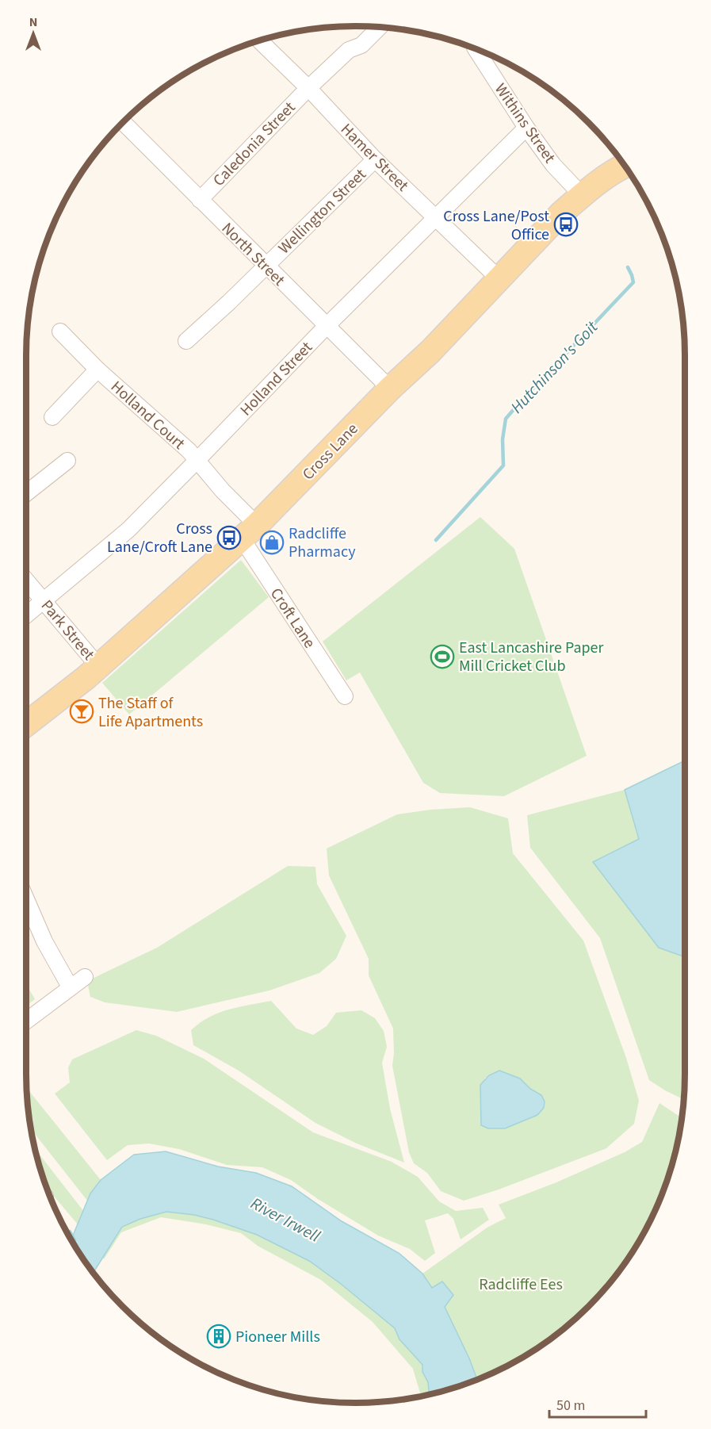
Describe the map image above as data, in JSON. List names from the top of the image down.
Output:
{
  "streets": {
    "main road": ["Cross Lane"],
    "street": [
      "Withins Street",
      "Caledonia Street",
      "Hamer Street",
      "Wellington Street",
      "North Street",
      "Holland Street",
      "Holland Court",
      "Croft Lane",
      "Park Street"
    ]
  },
  "crossings": [
    ["Withins Street", "Holland Street"],
    ["Withins Street", "Cross Lane"],
    ["Caledonia Street", "Hamer Street"],
    ["Caledonia Street", "North Street"],
    ["Hamer Street", "Wellington Street"],
    ["Hamer Street", "Holland Street"],
    ["Hamer Street", "Cross Lane"],
    ["Wellington Street", "North Street"],
    ["North Street", "Holland Street"],
    ["North Street", "Cross Lane"],
    ["Holland Street", "Holland Court"],
    ["Holland Street", "Park Street"],
    ["Holland Court", "Cross Lane"],
    ["Holland Court", "Croft Lane"],
    ["Cross Lane", "Croft Lane"],
    ["Cross Lane", "Park Street"]
  ],
  "water": ["Hutchinson's Goit", "River Irwell"],
  "parks": ["Radcliffe Ees"],
  "places": {
    "bus stop": ["Cross Lane/Post Office", "Cross Lane/Croft Lane"],
    "shop": ["Radcliffe Pharmacy"],
    "sports": ["East Lancashire Paper Mill Cricket Club"],
    "bar": ["The Staff of Life Apartments"],
    "building": ["Pioneer Mills"]
  },
  "scale_bar": "50 m",
  "north": "top"
}
